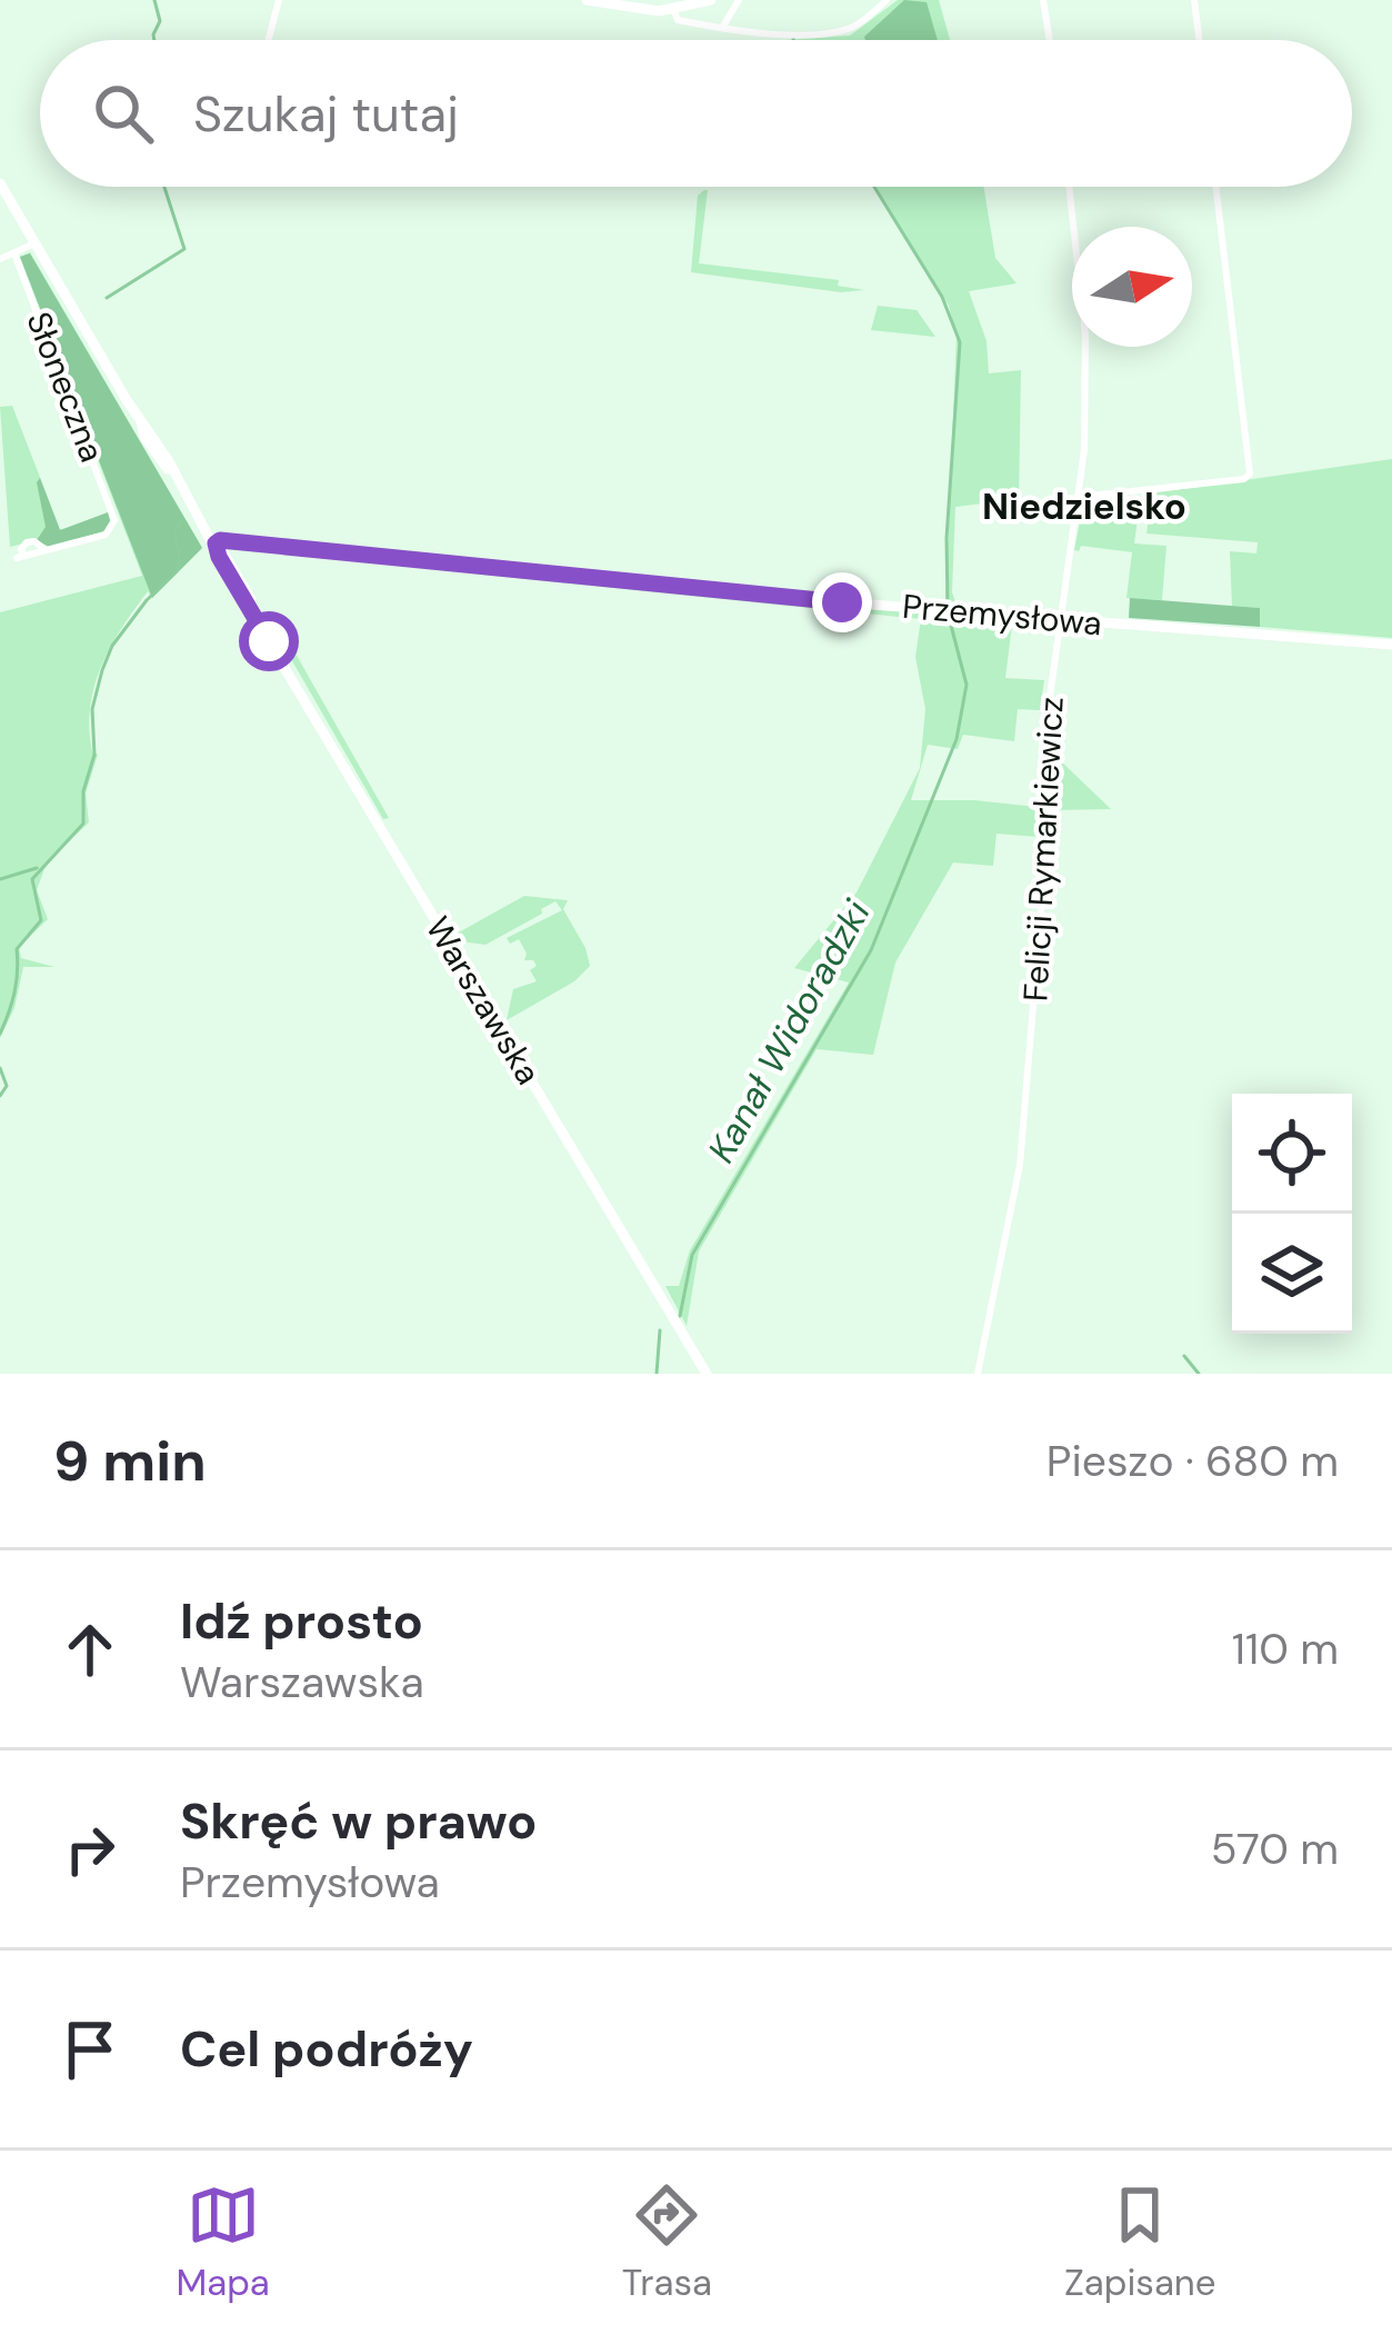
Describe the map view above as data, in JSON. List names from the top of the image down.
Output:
{
  "streets": {
    "main road": ["Przemysłowa", "Warszawska"],
    "street": ["Słoneczna", "Felicji Rymarkiewicz"]
  },
  "crossings": [
    ["Przemysłowa", "Felicji Rymarkiewicz"],
    ["Przemysłowa", "Warszawska"]
  ],
  "districts": ["Niedzielsko"],
  "water": ["Kanał Widoradzki"],
  "north": "right",
  "page": {
    "search": "Szukaj tutaj",
    "heading": ["9 min", "Pieszo · 680 m"],
    "list": [
      ["Idź prosto", "Warszawska", "110 m"],
      ["Skręć w prawo", "Przemysłowa", "570 m"],
      "Cel podróży"
    ],
    "nav": ["Mapa", "Trasa", "Zapisane"]
  }
}
